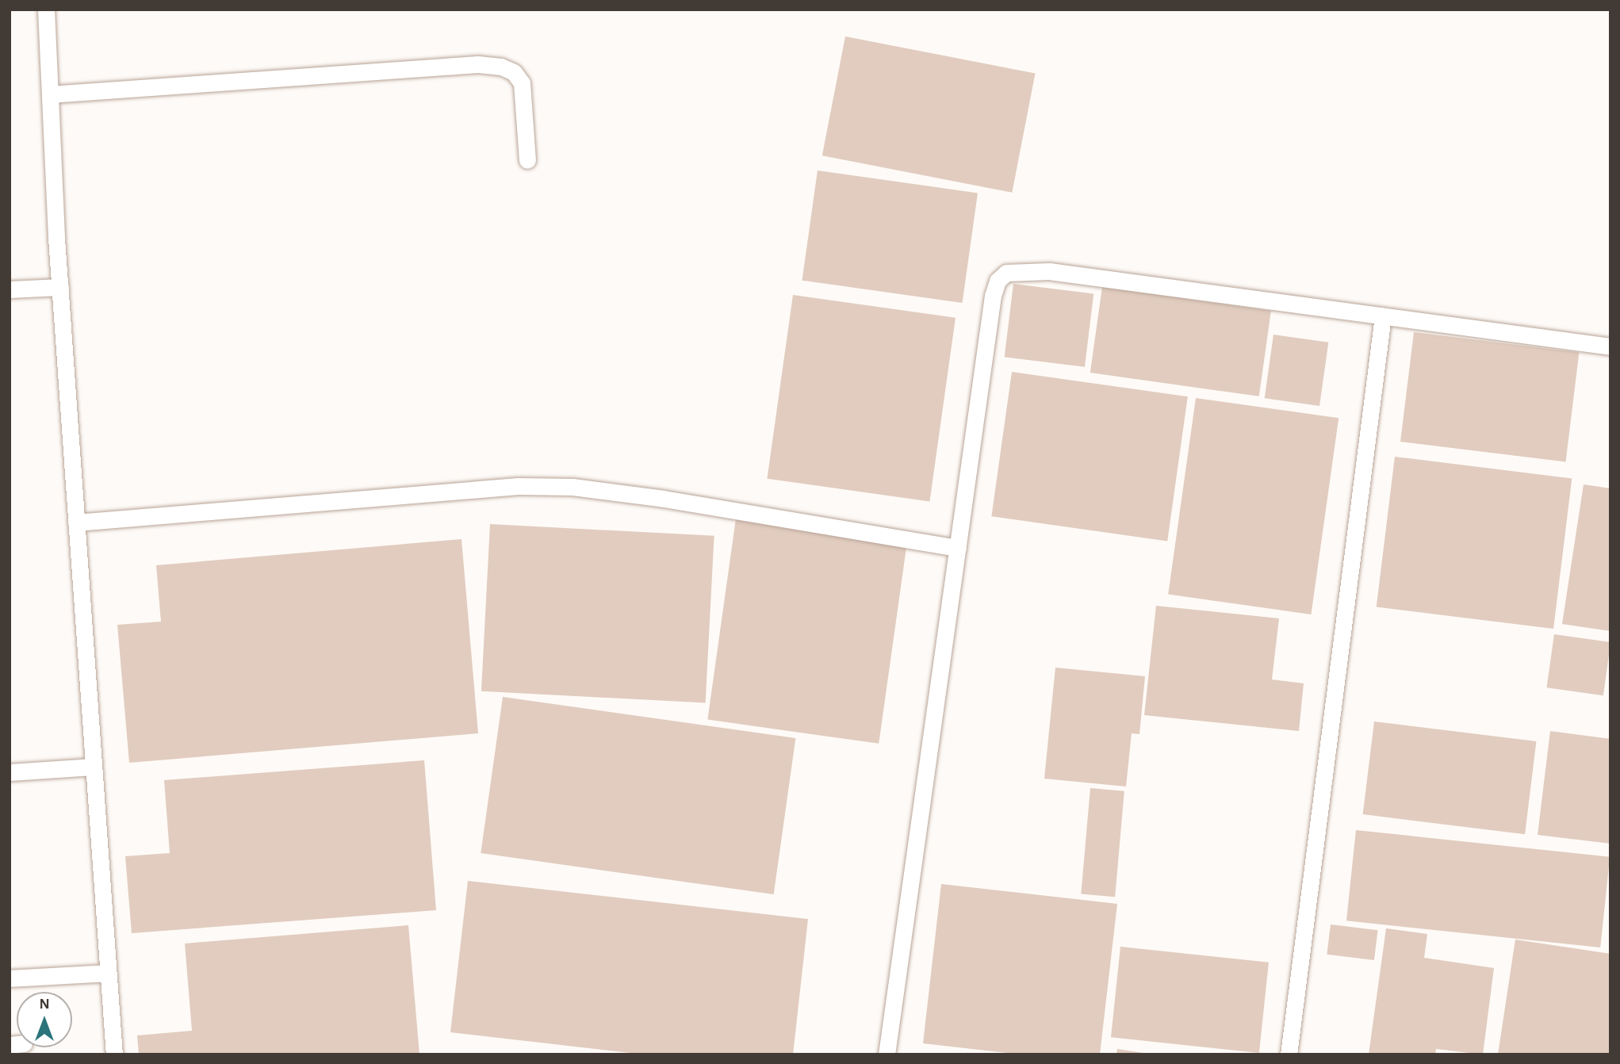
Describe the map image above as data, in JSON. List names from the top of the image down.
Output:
{
  "north": "top"
}
